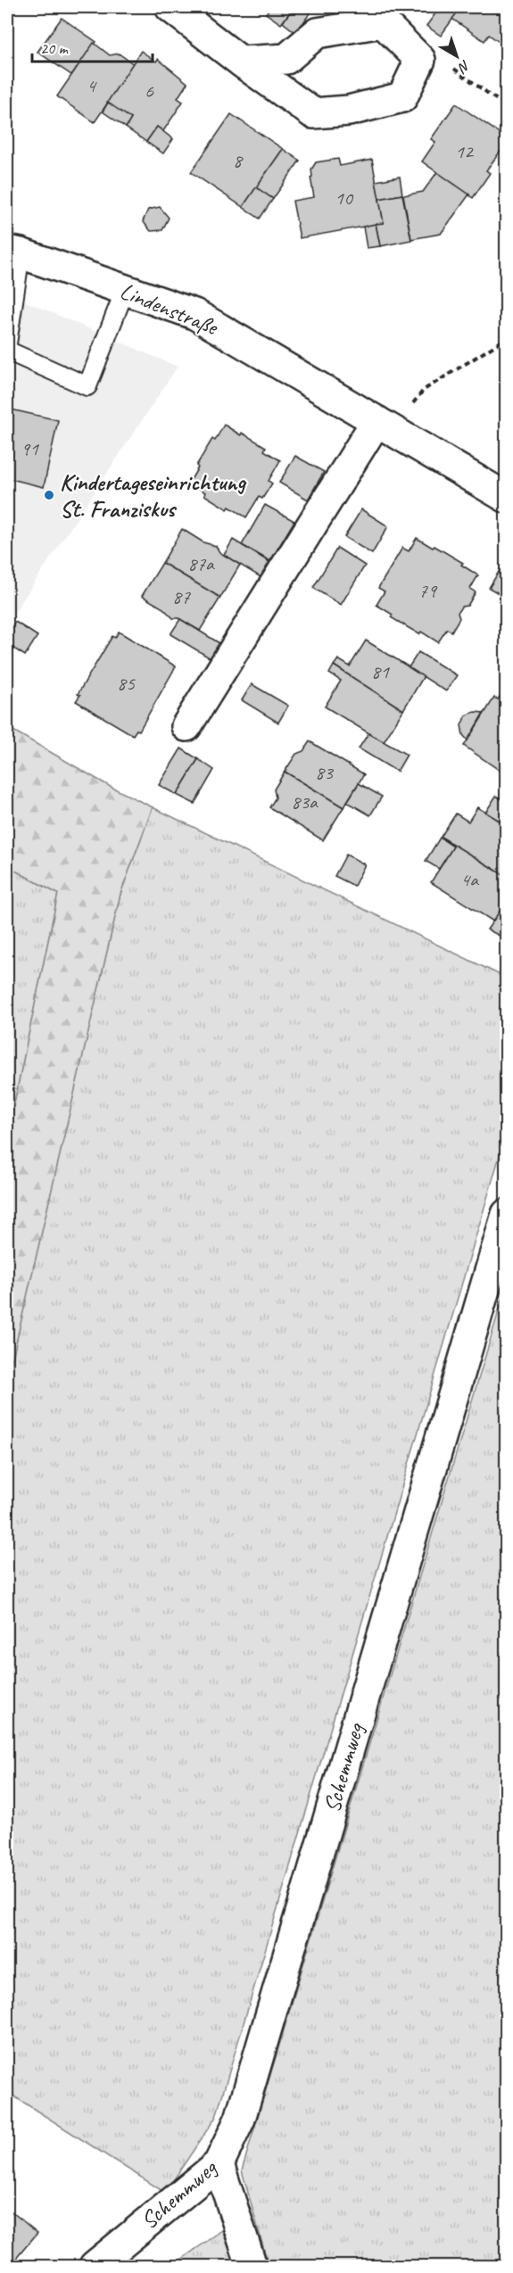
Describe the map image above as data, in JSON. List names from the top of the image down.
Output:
{
  "streets": {
    "street": ["Lindenstraße", "Schemmweg"]
  },
  "places": ["Kindertageseinrichtung St. Franziskus"],
  "house_numbers": [
    "4",
    "6",
    "12",
    "8",
    "10",
    "91",
    "87a",
    "79",
    "87",
    "81",
    "85",
    "83",
    "83a",
    "4a"
  ],
  "scale_bar": "20 m",
  "north": "bottom right"
}
